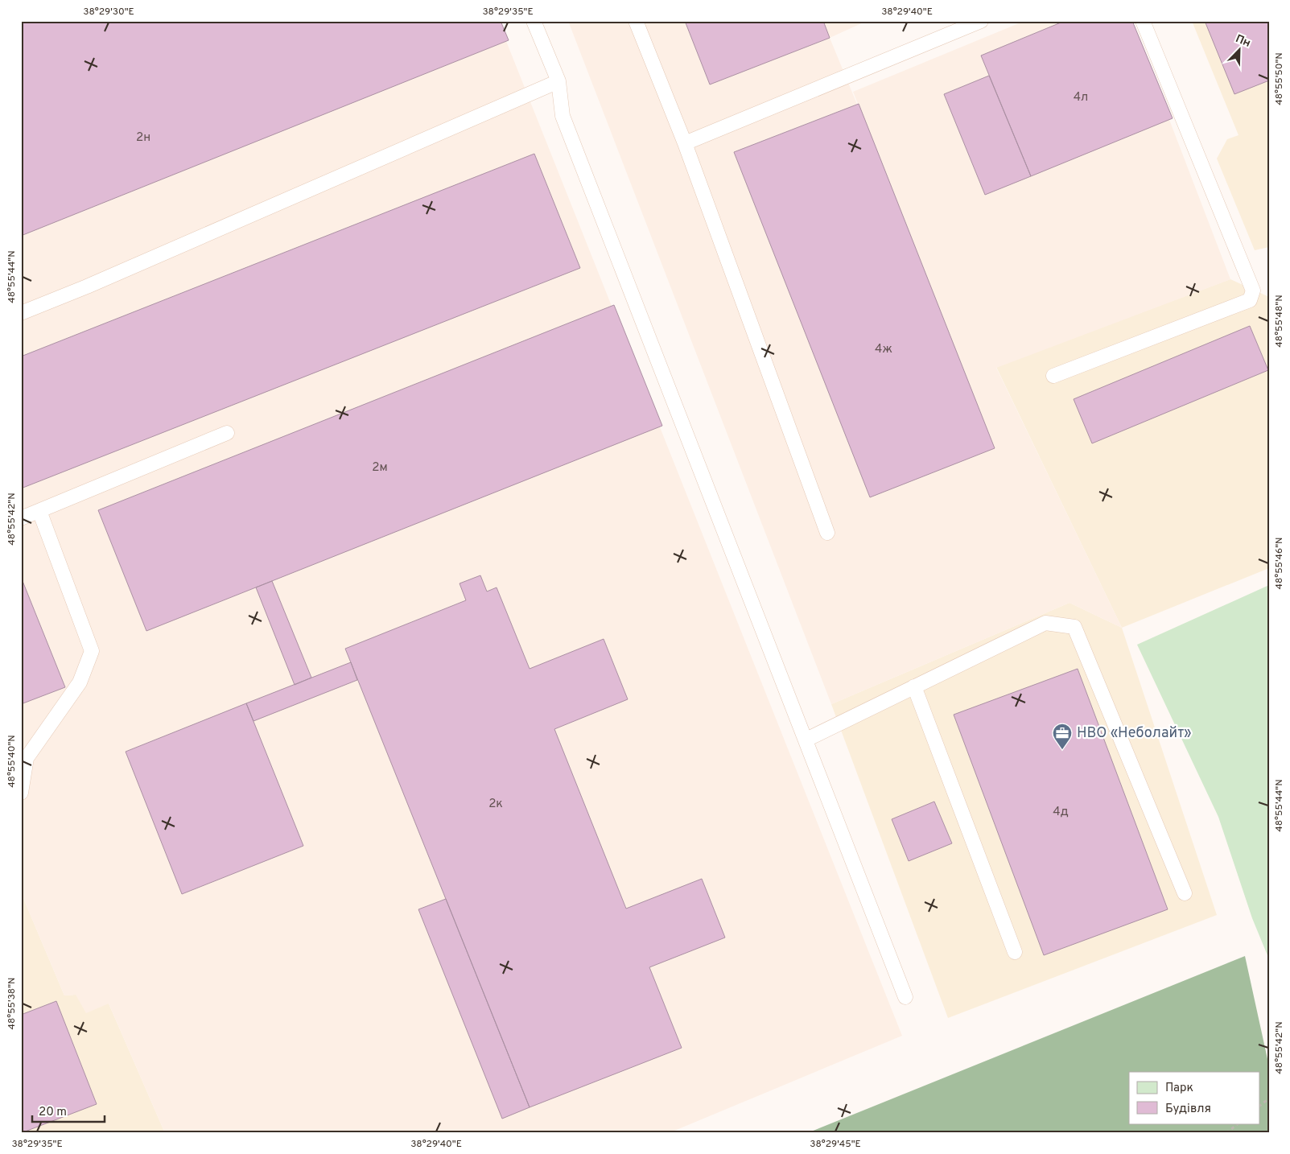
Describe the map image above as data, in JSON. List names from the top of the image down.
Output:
{
  "places": {
    "office": ["НВО «Неболайт»"]
  },
  "house_numbers": [
    "4л",
    "2н",
    "4ж",
    "2м",
    "2к",
    "4д"
  ],
  "legend": ["Парк", "Будівля"],
  "scale_bar": "20 m",
  "north": "top right",
  "coordinates": [
    "38°29'30\"E",
    "38°29'35\"E",
    "38°29'40\"E",
    "48°55'50\"N",
    "48°55'44\"N",
    "48°55'48\"N",
    "48°55'42\"N",
    "48°55'46\"N",
    "48°55'40\"N",
    "48°55'38\"N",
    "38°29'45\"E"
  ]
}
